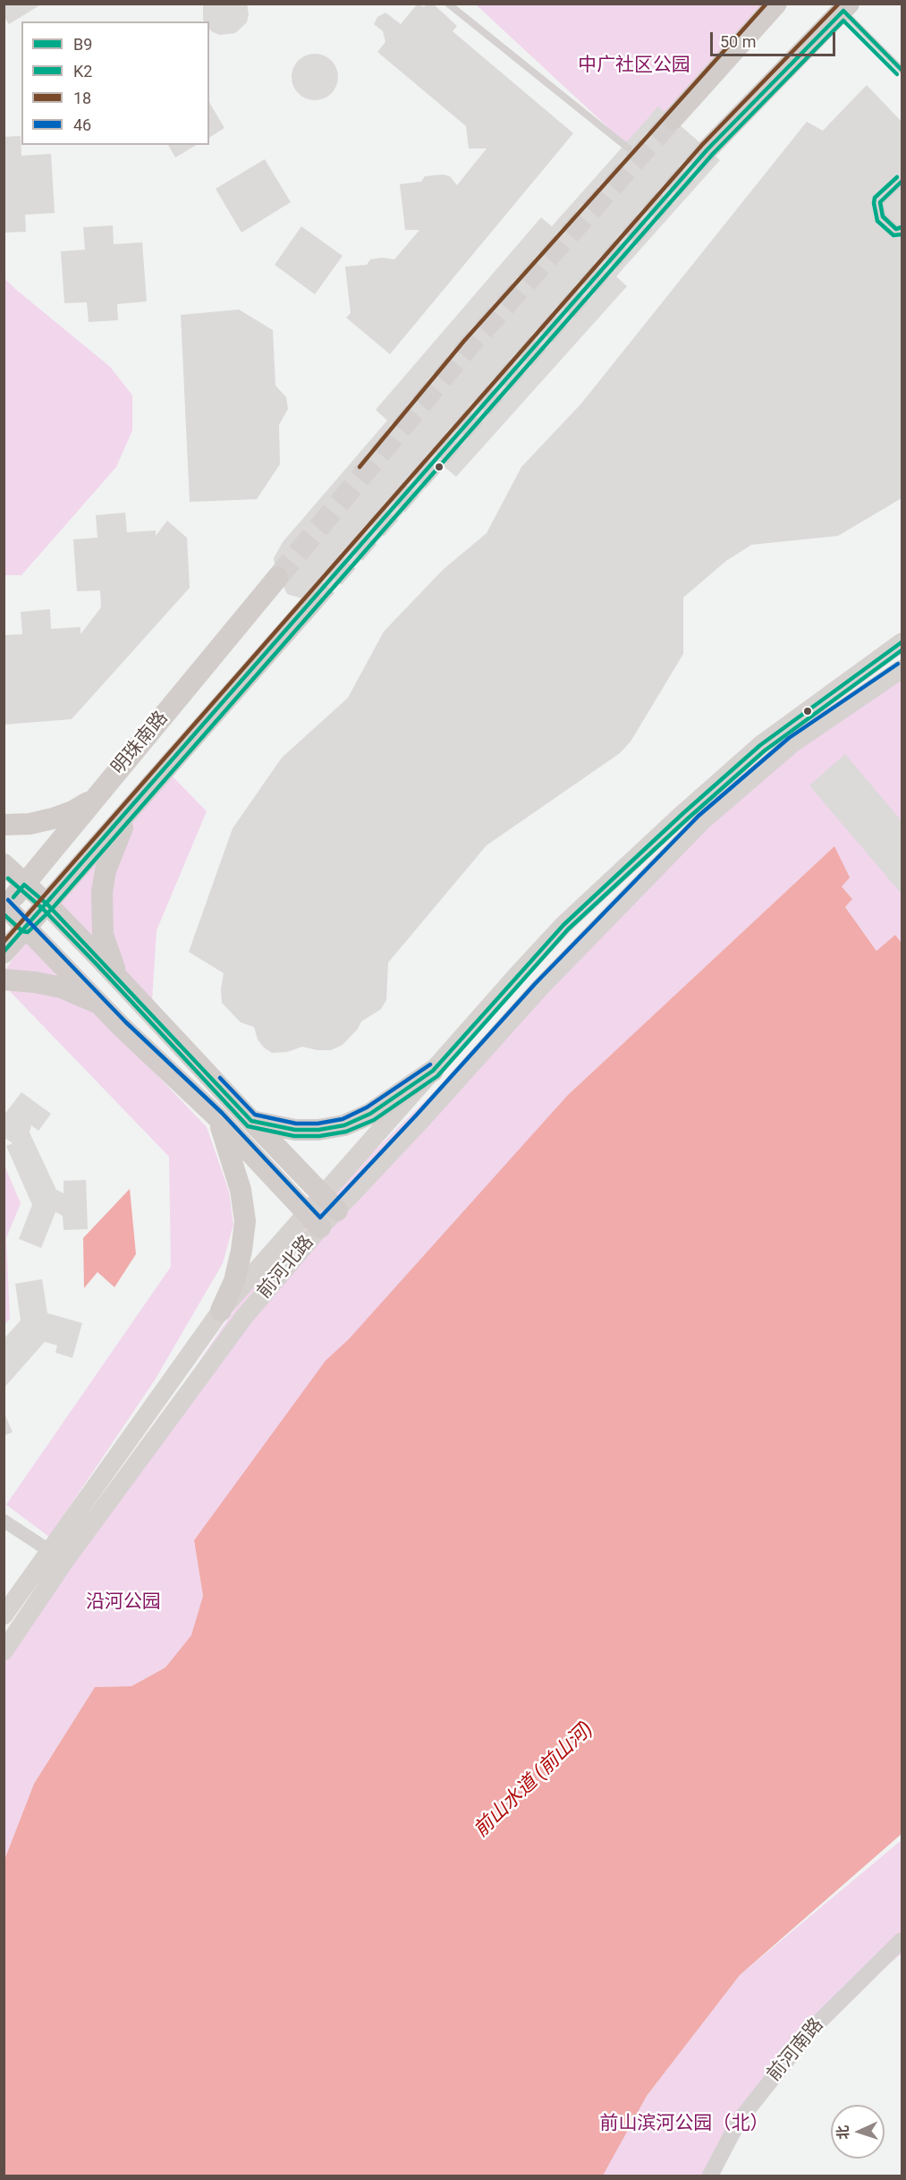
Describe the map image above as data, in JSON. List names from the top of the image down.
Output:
{
  "streets": {
    "main road": ["明珠南路", "前河北路"],
    "street": ["前河南路"]
  },
  "water": ["前山水道 (前山河)"],
  "parks": ["中广社区公园", "沿河公园", "前山滨河公园（北）"],
  "lines": [
    "transit line 18",
    "transit line B9",
    "transit line K2",
    "transit line 46"
  ],
  "legend": [
    "B9",
    "K2",
    "18",
    "46"
  ],
  "scale_bar": "50 m",
  "north": "left"
}
